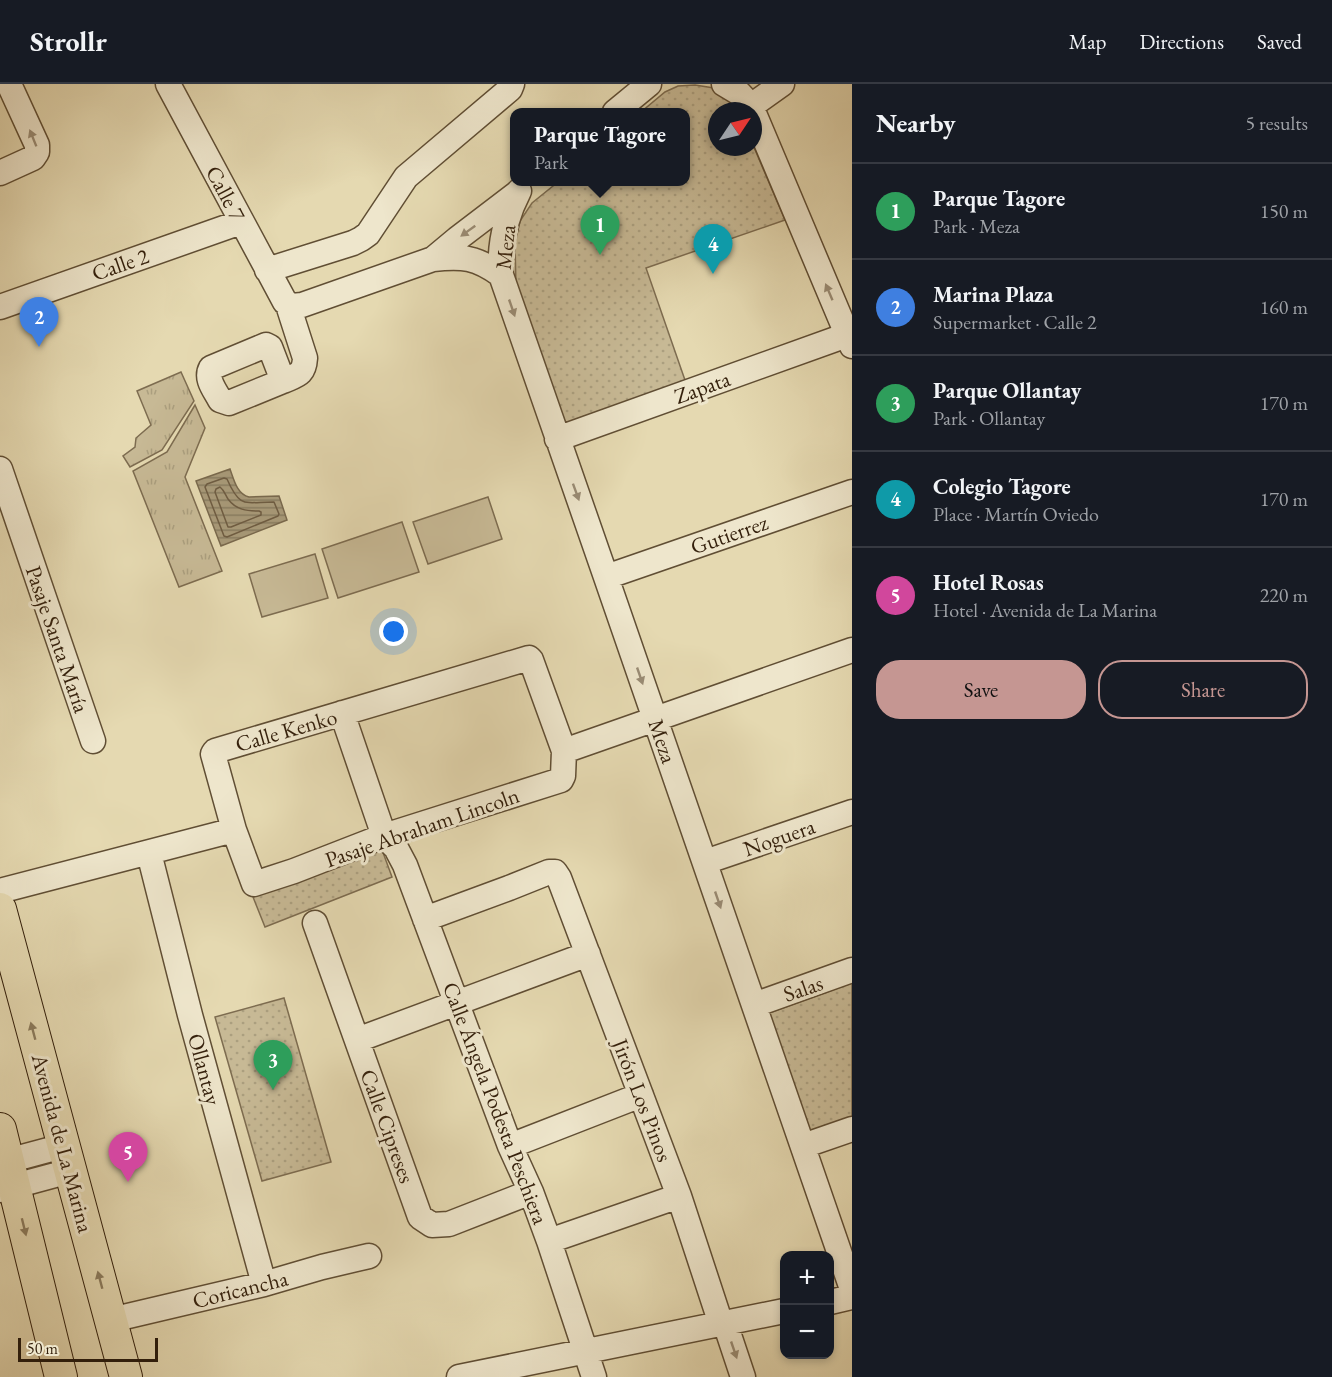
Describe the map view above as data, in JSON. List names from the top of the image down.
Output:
{
  "streets": {
    "main road": ["Avenida de La Marina"],
    "street": [
      "Calle 7",
      "Meza",
      "Calle 2",
      "Zapata",
      "Gutierrez",
      "Pasaje Santa María",
      "Calle Kenko",
      "Pasaje Abraham Lincoln",
      "Noguera",
      "Salas",
      "Ollantay",
      "Jirón Los Pinos",
      "Calle Ángela Podesta Peschiera",
      "Calle Cipreses",
      "Coricancha"
    ]
  },
  "crossings": [
    ["Calle 7", "Calle 2"],
    ["Meza", "Zapata"],
    ["Meza", "Gutierrez"],
    ["Meza", "Noguera"],
    ["Meza", "Salas"],
    ["Calle Kenko", "Pasaje Abraham Lincoln"],
    ["Calle Kenko", "Calle Ángela Podesta Peschiera"],
    ["Pasaje Abraham Lincoln", "Calle Ángela Podesta Peschiera"],
    ["Ollantay", "Coricancha"],
    ["Jirón Los Pinos", "Calle Ángela Podesta Peschiera"],
    ["Calle Ángela Podesta Peschiera", "Calle Cipreses"],
    ["Avenida de La Marina", "Coricancha"]
  ],
  "one_way": ["Meza"],
  "scale_bar": "50 m",
  "north": "top right",
  "page": {
    "header": "Strollr",
    "nav": ["Map", "Directions", "Saved"],
    "heading": ["Nearby", "5 results"],
    "popup": ["Parque Tagore", "Park"],
    "list": [
      {
        "mark": "1",
        "name": "Parque Tagore",
        "note": "Park · Meza",
        "value": "150 m"
      },
      {
        "mark": "2",
        "name": "Marina Plaza",
        "note": "Supermarket · Calle 2",
        "value": "160 m"
      },
      {
        "mark": "3",
        "name": "Parque Ollantay",
        "note": "Park · Ollantay",
        "value": "170 m"
      },
      {
        "mark": "4",
        "name": "Colegio Tagore",
        "note": "Place · Martín Oviedo",
        "value": "170 m"
      },
      {
        "mark": "5",
        "name": "Hotel Rosas",
        "note": "Hotel · Avenida de La Marina",
        "value": "220 m"
      }
    ],
    "pins": [
      "1",
      "4",
      "2",
      "3",
      "5"
    ],
    "buttons": ["Save", "Share"],
    "map_buttons": ["+", "−"],
    "scale": "50 m"
  }
}
